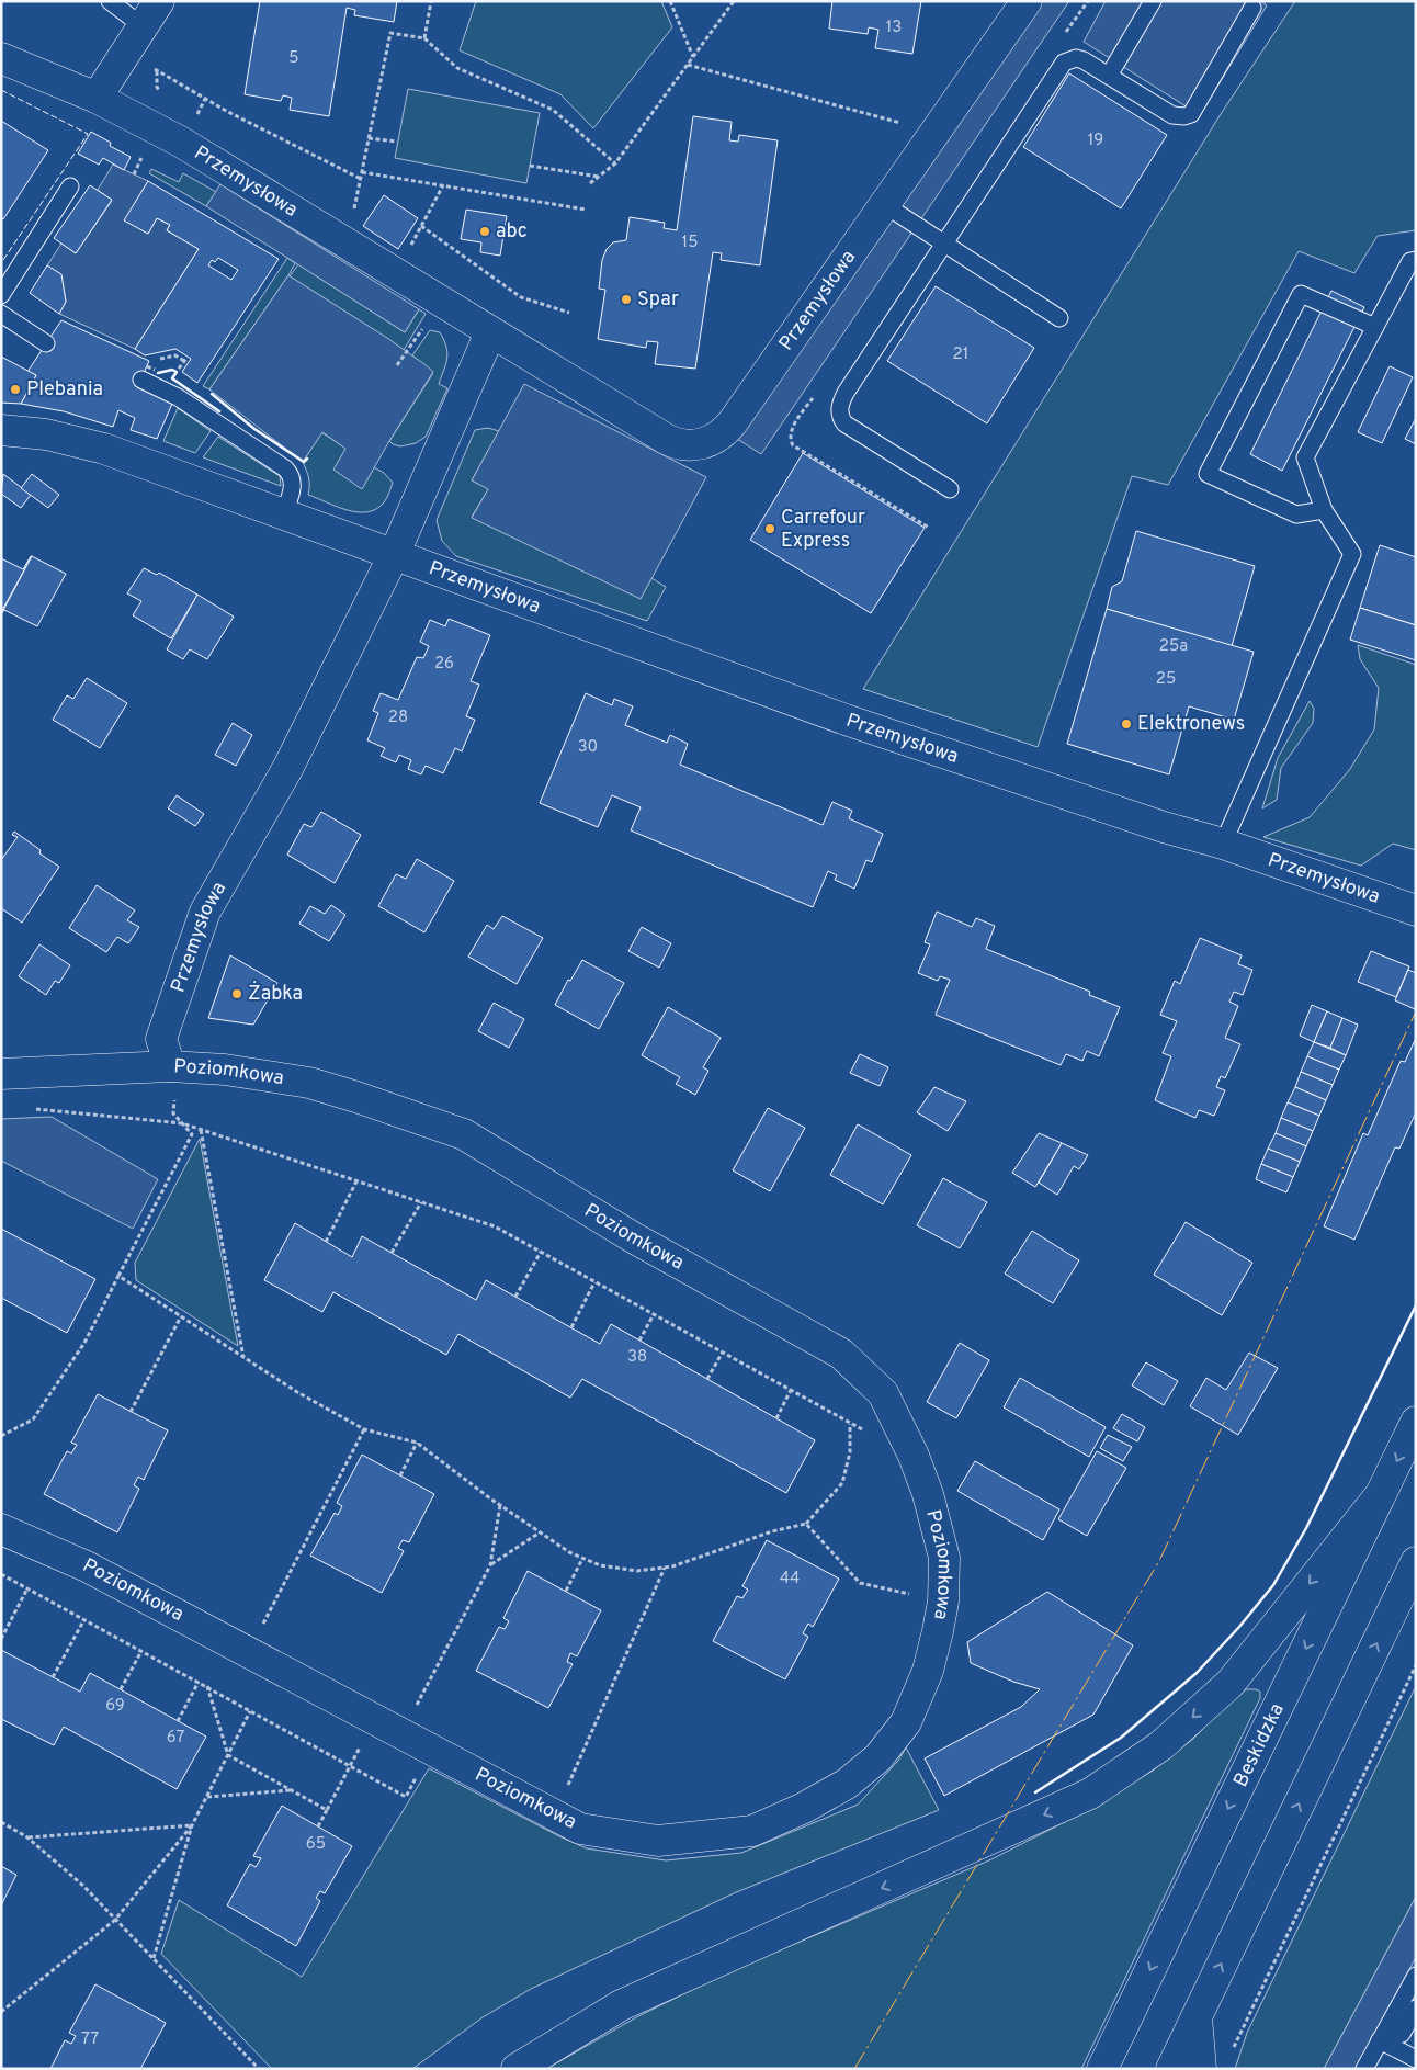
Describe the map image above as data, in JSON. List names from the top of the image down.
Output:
{
  "streets": {
    "street": ["Przemysłowa", "Poziomkowa", "Beskidzka"]
  },
  "crossings": [
    ["Przemysłowa", "Poziomkowa"]
  ],
  "places": [
    "abc",
    "Spar",
    "Plebania",
    "Carrefour Express",
    "Elektronews",
    "Żabka"
  ],
  "house_numbers": [
    "13",
    "5",
    "19",
    "15",
    "21",
    "25a",
    "26",
    "25",
    "28",
    "30",
    "38",
    "44",
    "69",
    "67",
    "65",
    "77"
  ]
}
